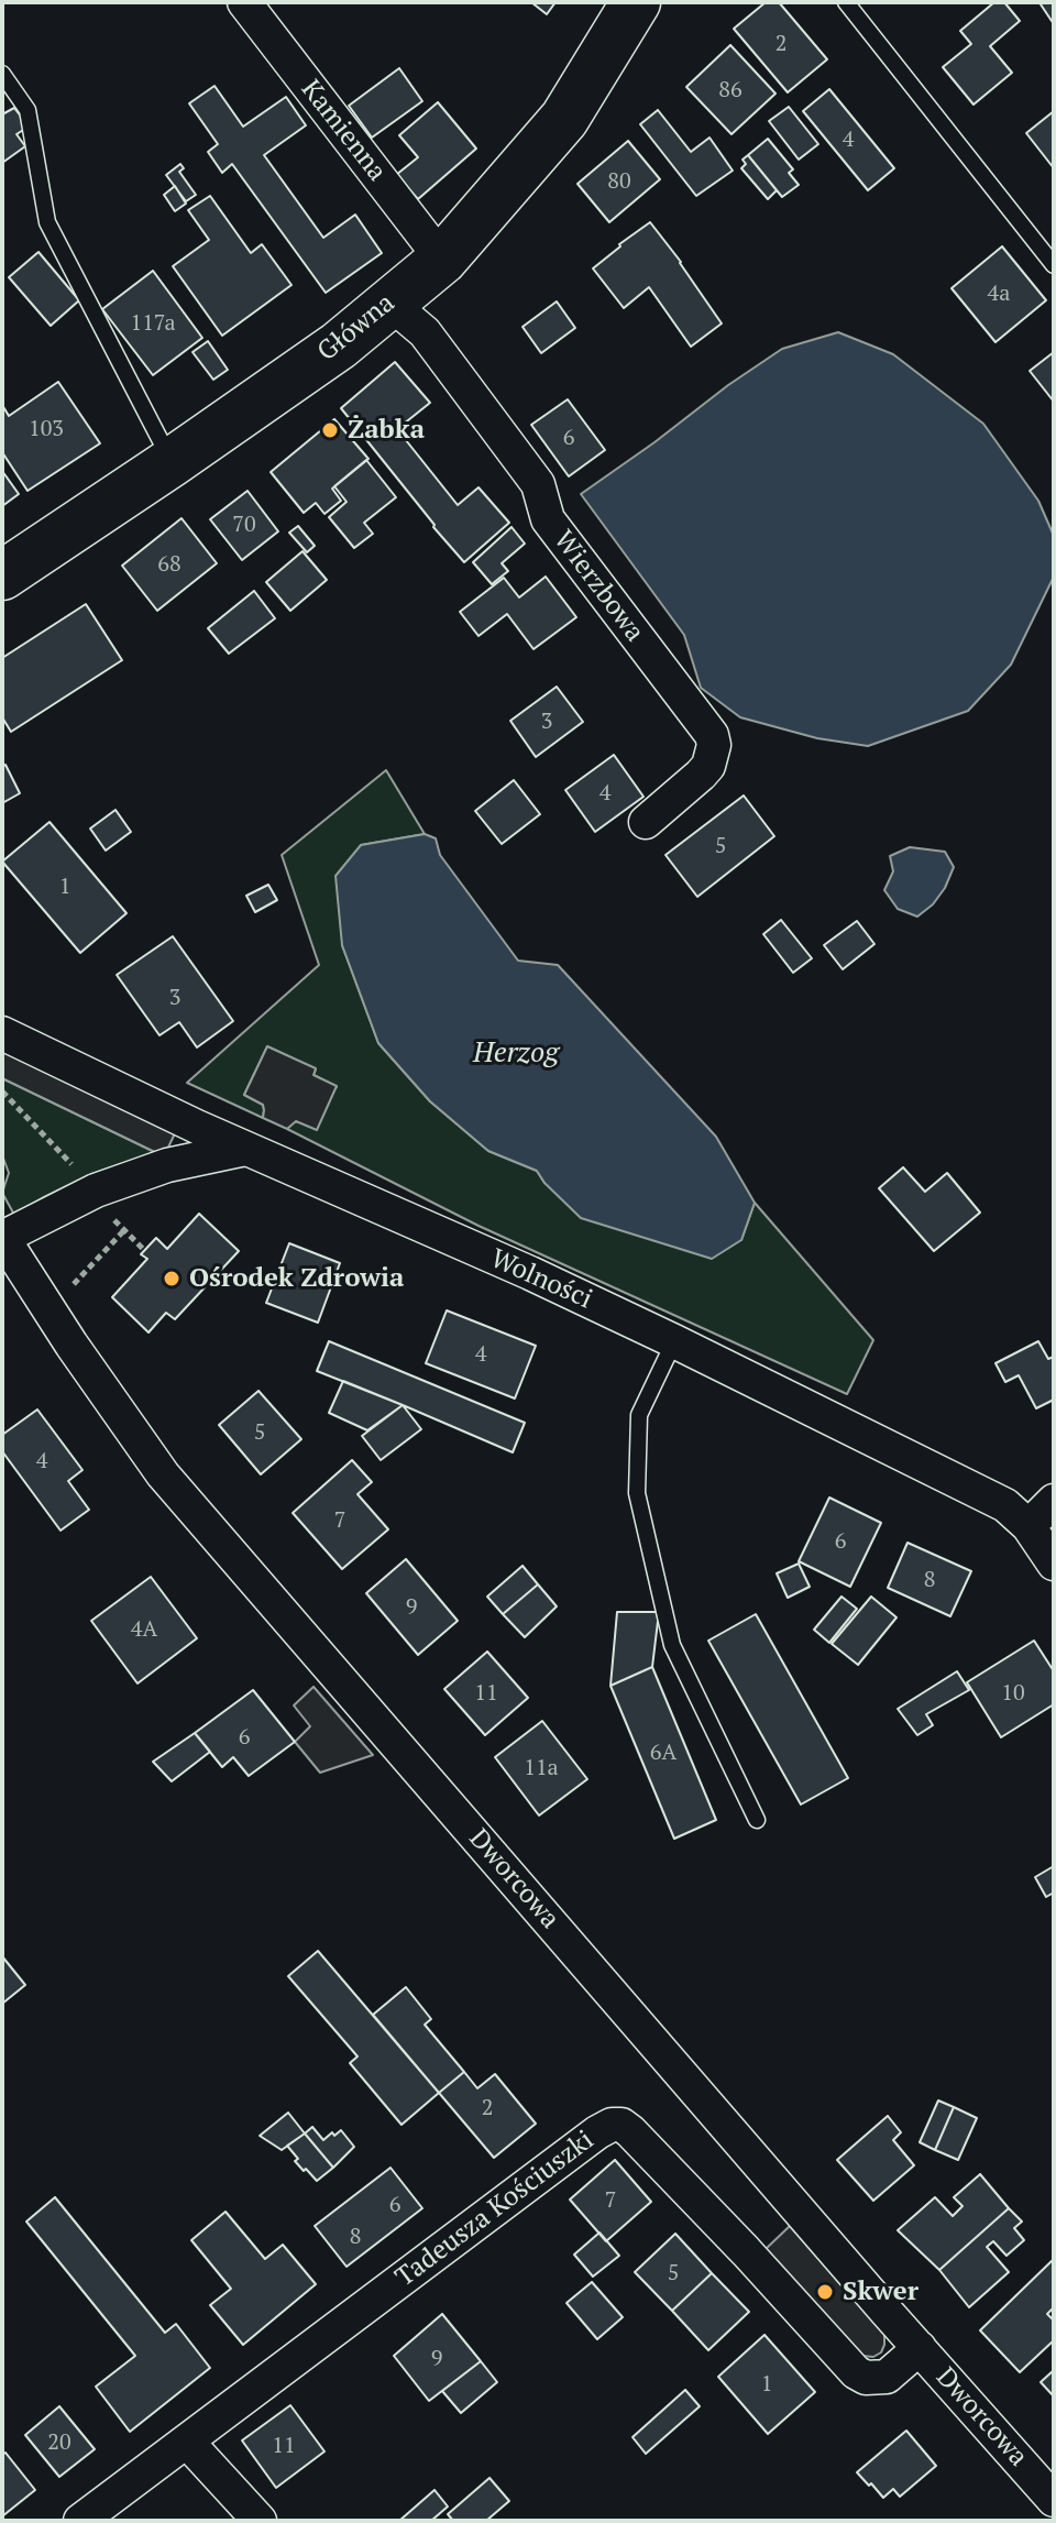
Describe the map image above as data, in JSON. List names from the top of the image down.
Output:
{
  "streets": {
    "main road": ["Główna"],
    "street": [
      "Kamienna",
      "Wierzbowa",
      "Wolności",
      "Dworcowa",
      "Tadeusza Kościuszki"
    ]
  },
  "crossings": [
    ["Kamienna", "Główna"],
    ["Główna", "Wierzbowa"],
    ["Dworcowa", "Tadeusza Kościuszki"]
  ],
  "water": ["Herzog"],
  "places": ["Żabka", "Ośrodek Zdrowia", "Skwer"],
  "house_numbers": [
    "2",
    "86",
    "4",
    "80",
    "4a",
    "117a",
    "103",
    "6",
    "70",
    "68",
    "3",
    "4",
    "5",
    "1",
    "3",
    "4",
    "5",
    "4",
    "7",
    "6",
    "8",
    "9",
    "4A",
    "11",
    "10",
    "6",
    "6A",
    "11a",
    "2",
    "7",
    "6",
    "8",
    "5",
    "9",
    "1",
    "20",
    "11"
  ]
}
